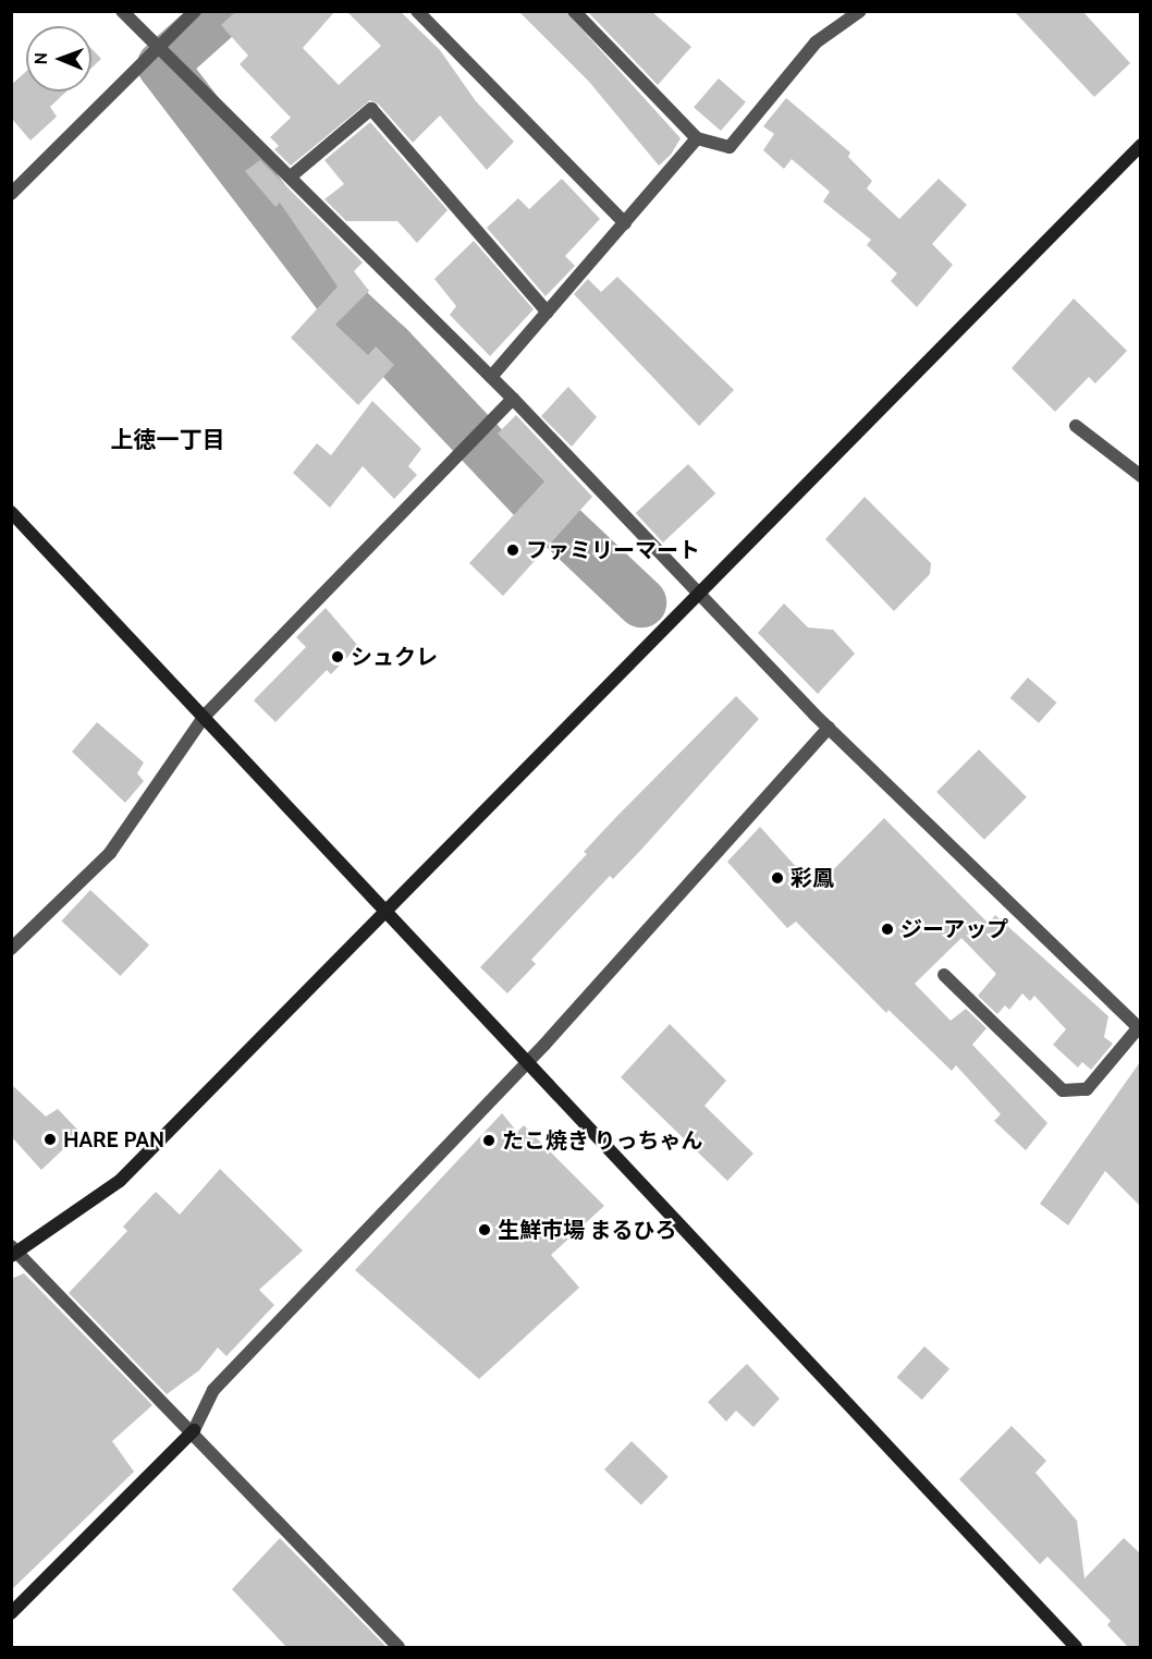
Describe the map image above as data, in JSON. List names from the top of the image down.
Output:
{
  "districts": ["上徳一丁目"],
  "places": [
    "ファミリーマート",
    "シュクレ",
    "彩鳳",
    "ジーアップ",
    "HARE PAN",
    "たこ焼き りっちゃん",
    "生鮮市場 まるひろ"
  ],
  "north": "left"
}
